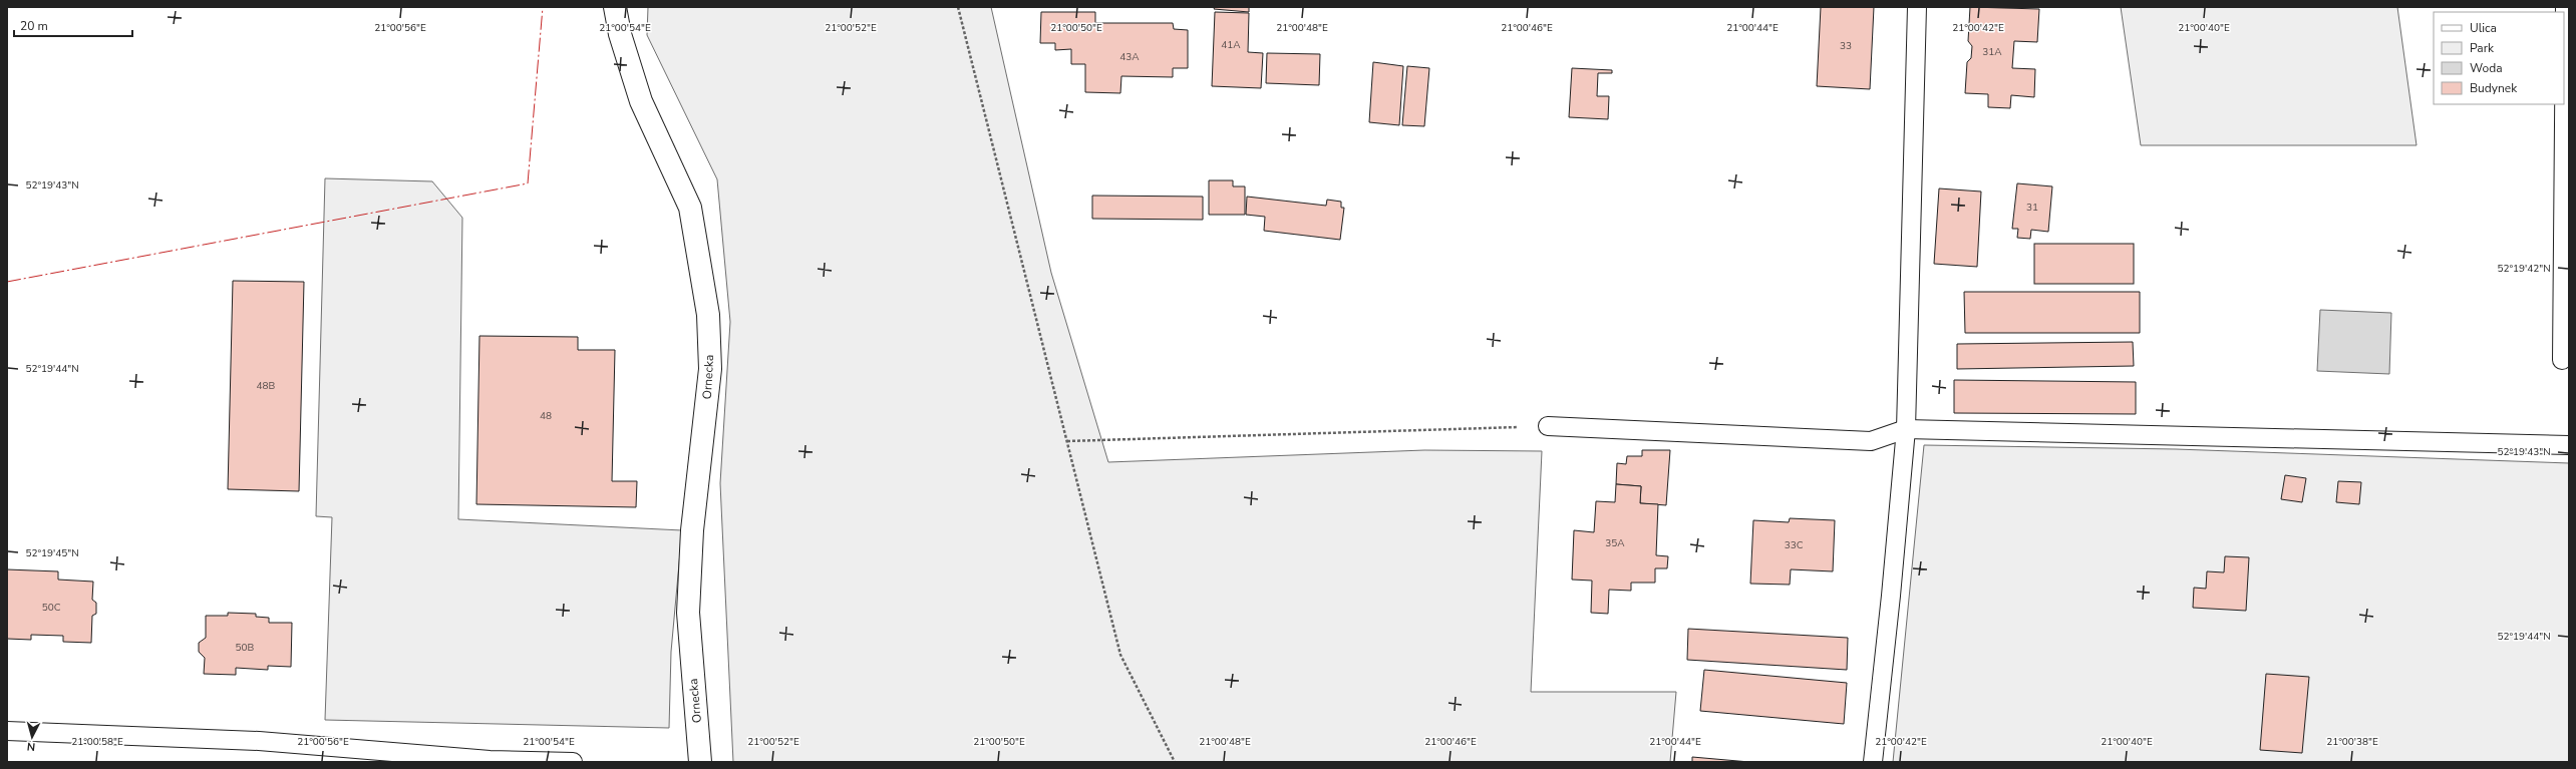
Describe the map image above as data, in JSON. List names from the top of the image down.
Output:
{
  "streets": {
    "street": ["Ornecka"]
  },
  "house_numbers": [
    "41A",
    "33",
    "31A",
    "43A",
    "31",
    "48B",
    "48",
    "35A",
    "33C",
    "50C",
    "50B"
  ],
  "legend": [
    "Ulica",
    "Park",
    "Woda",
    "Budynek"
  ],
  "scale_bar": "20 m",
  "north": "bottom",
  "coordinates": [
    "21°00'56\"E",
    "21°00'54\"E",
    "21°00'52\"E",
    "21°00'50\"E",
    "21°00'48\"E",
    "21°00'46\"E",
    "21°00'44\"E",
    "21°00'42\"E",
    "21°00'40\"E",
    "52°19'43\"N",
    "52°19'42\"N",
    "52°19'44\"N",
    "52°19'45\"N",
    "21°00'58\"E",
    "21°00'38\"E"
  ]
}
